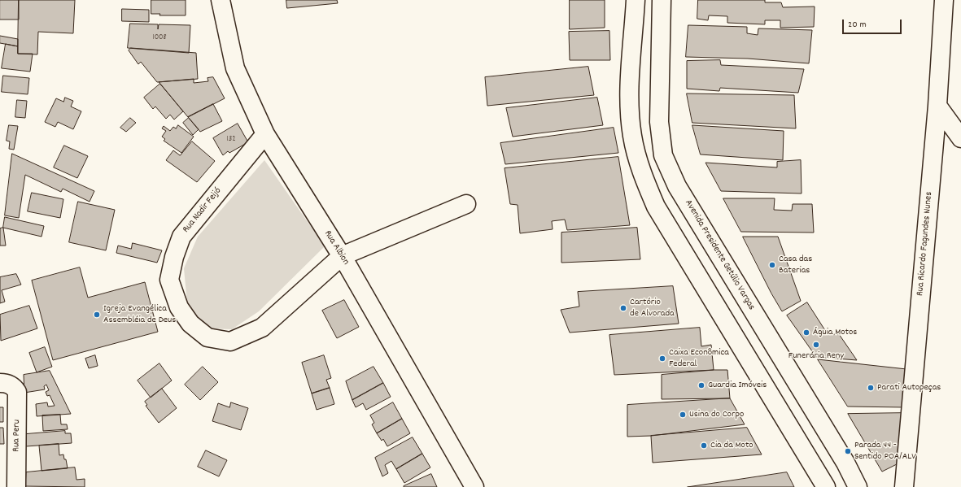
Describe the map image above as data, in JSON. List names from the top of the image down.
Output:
{
  "streets": {
    "street": [
      "Rua Nadir Feijó",
      "Rua Ricardo Fagundes Nunes",
      "Rua Albion",
      "Avenida Presidente Getúlio Vargas",
      "Rua Peru"
    ]
  },
  "crossings": [
    ["Rua Nadir Feijó", "Rua Albion"]
  ],
  "places": [
    "Casa das Baterias",
    "Cartório de Alvorada",
    "Igreja Evangélica Assembléia de Deus",
    "Águia Motos",
    "Funerária Reny",
    "Caixa Econômica Federal",
    "Guardia Imóveis",
    "Parati Autopeças",
    "Usina do Corpo",
    "Cia da Moto",
    "Parada 44 - Sentido POA/ALV"
  ],
  "house_numbers": ["1008", "132"],
  "scale_bar": "20 m"
}
